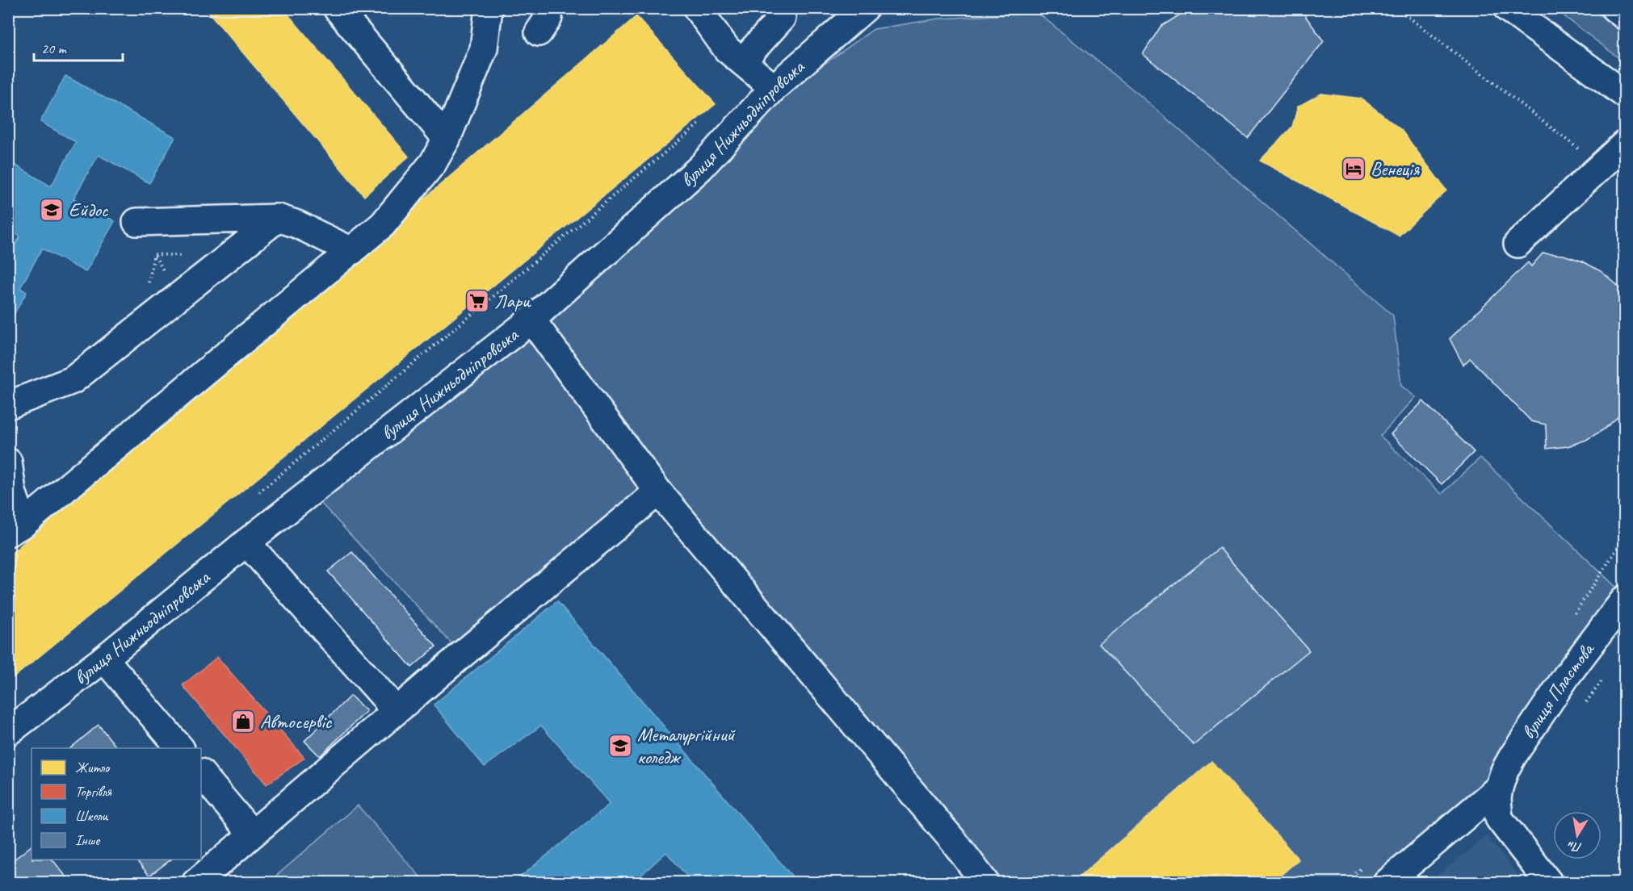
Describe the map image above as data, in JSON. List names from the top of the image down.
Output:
{
  "streets": {
    "street": ["вулиця Нижньодніпровська", "вулиця Пластова"]
  },
  "places": {
    "hotel": ["Венеція"],
    "school or university": ["Ейдос", "Металургійний коледж"],
    "supermarket": ["Лари"],
    "shop": ["Автосервіс"]
  },
  "legend": [
    "Житло",
    "Торгівля",
    "Школи",
    "Інше"
  ],
  "scale_bar": "20 m",
  "north": "bottom"
}
